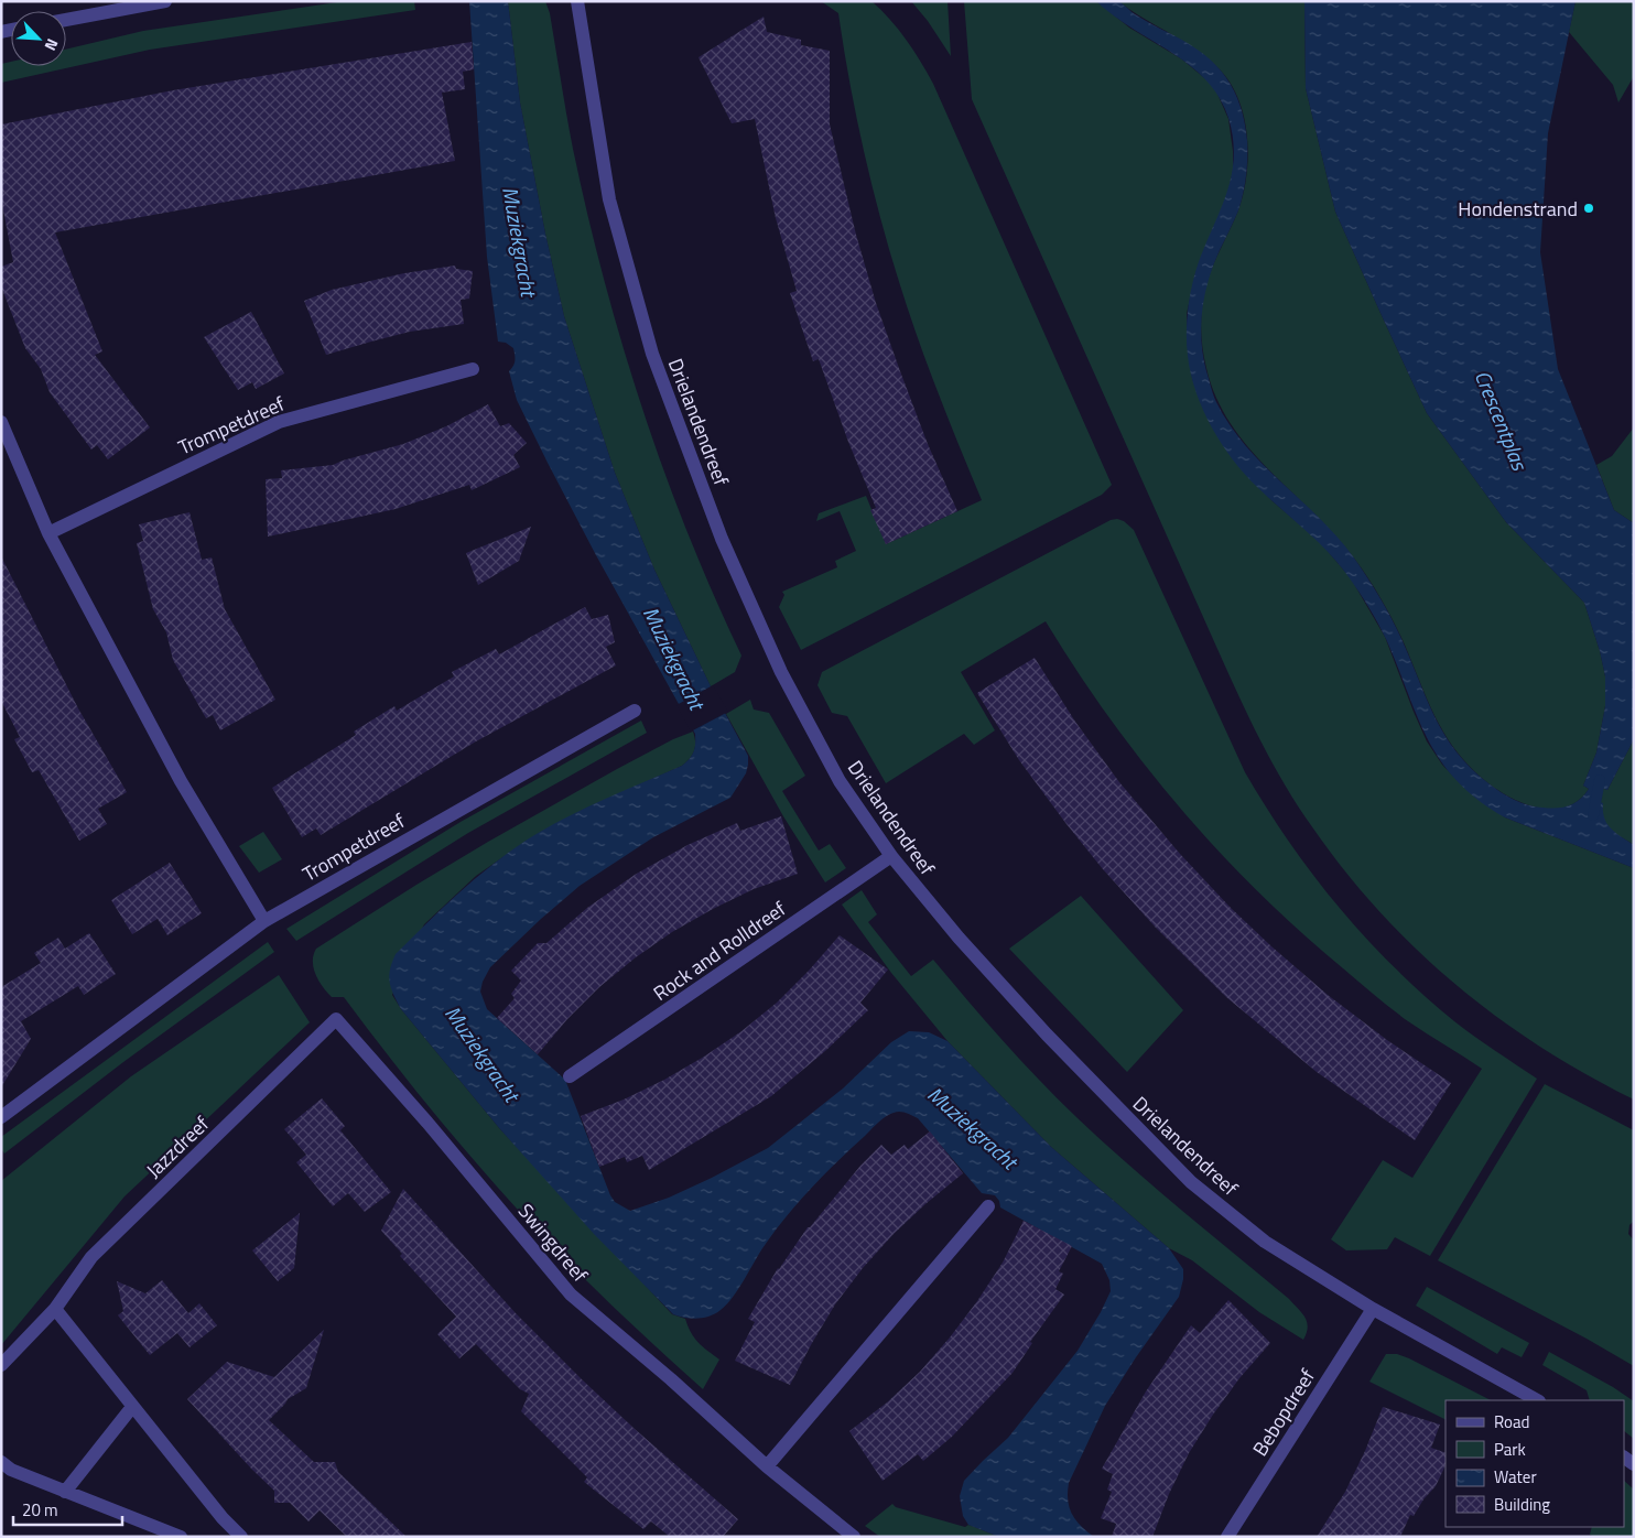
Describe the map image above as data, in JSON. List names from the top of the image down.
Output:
{
  "streets": {
    "street": [
      "Drielandendreef",
      "Trompetdreef",
      "Rock and Rolldreef",
      "Jazzdreef",
      "Swingdreef",
      "Bebopdreef"
    ]
  },
  "crossings": [
    ["Drielandendreef", "Rock and Rolldreef"],
    ["Drielandendreef", "Bebopdreef"],
    ["Jazzdreef", "Swingdreef"]
  ],
  "water": ["Muziekgracht", "Crescentplas"],
  "places": ["Hondenstrand"],
  "legend": [
    "Road",
    "Park",
    "Water",
    "Building"
  ],
  "scale_bar": "20 m",
  "north": "bottom right"
}
